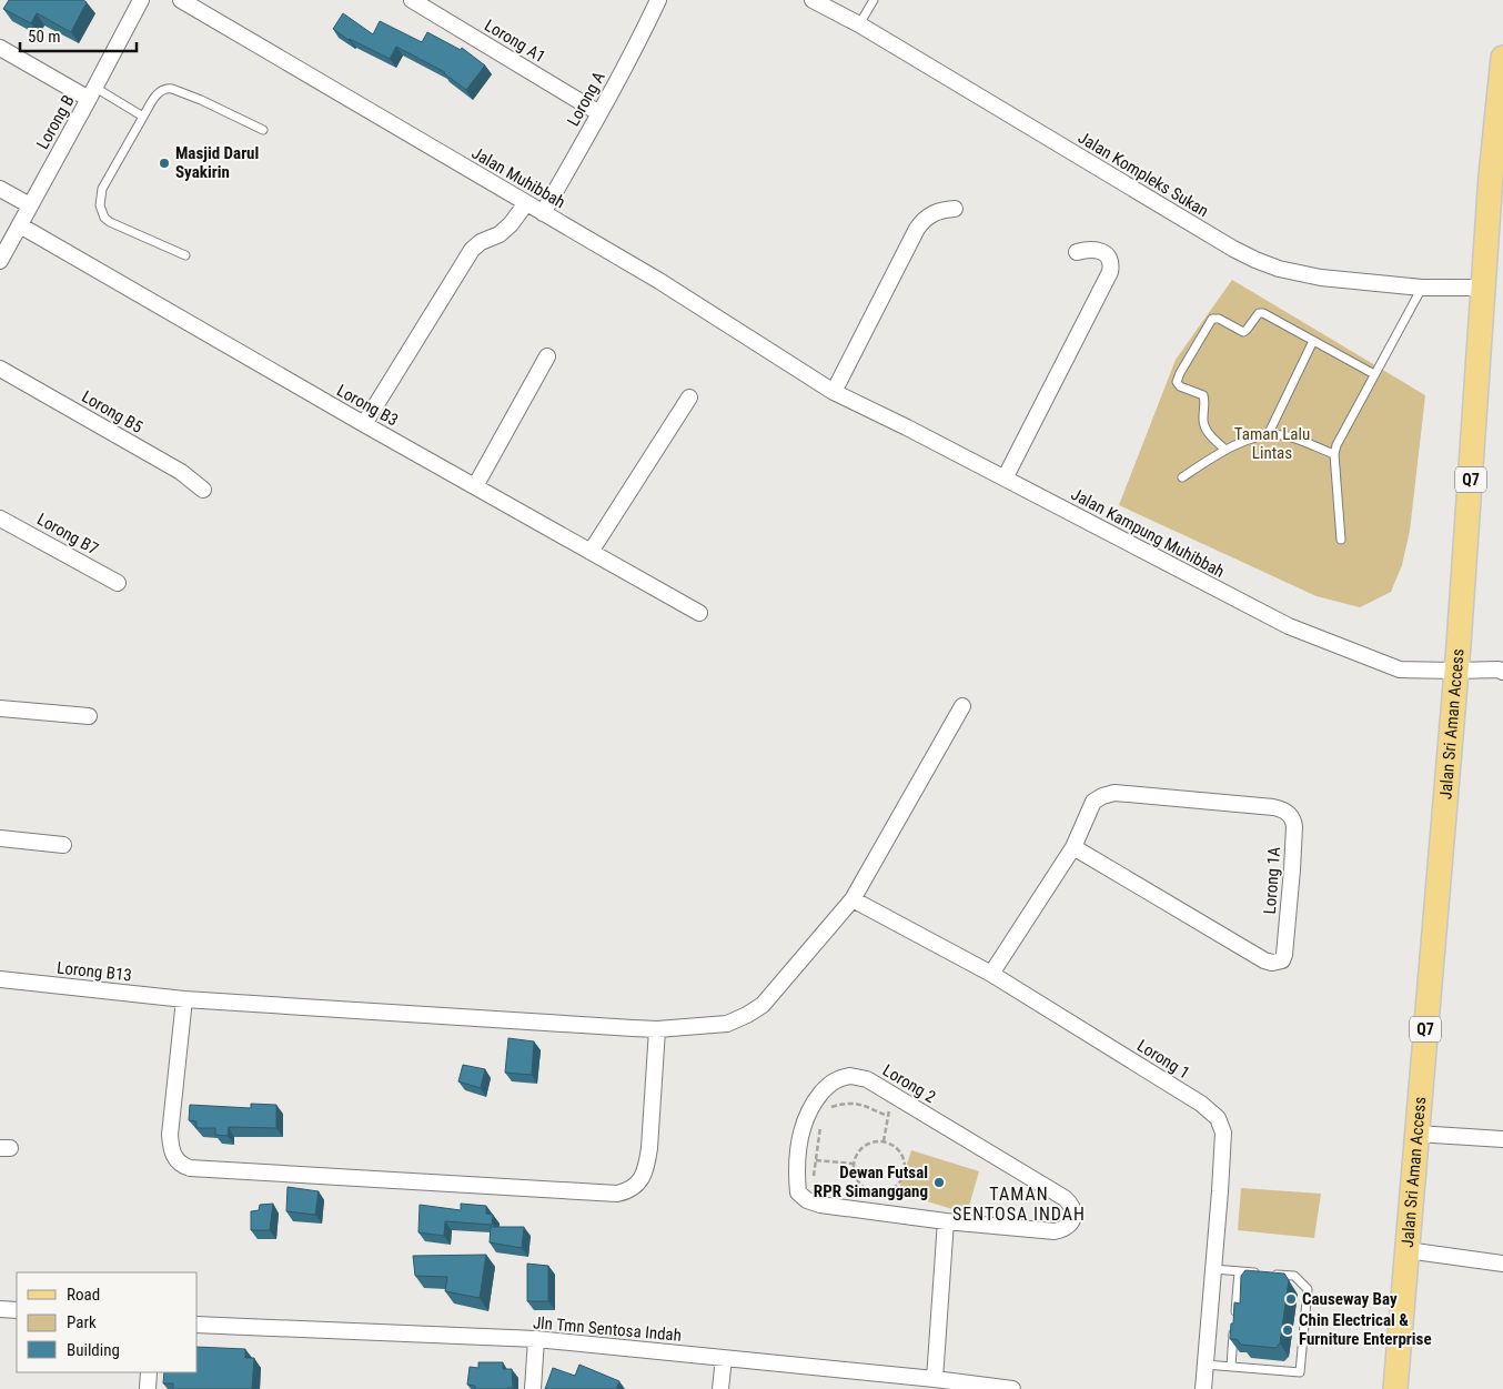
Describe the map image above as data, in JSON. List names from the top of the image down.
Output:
{
  "streets": {
    "main road": ["Q7", "Jalan Sri Aman Access"],
    "street": [
      "Lorong A1",
      "Lorong A",
      "Lorong B",
      "Jalan Kompleks Sukan",
      "Jalan Muhibbah",
      "Lorong B3",
      "Lorong B5",
      "Jalan Kampung Muhibbah",
      "Lorong B7",
      "Lorong 1A",
      "Lorong B13",
      "Lorong 1",
      "Lorong 2",
      "Jln Tmn Sentosa Indah"
    ]
  },
  "crossings": [
    ["Lorong A1", "Lorong A"],
    ["Lorong A", "Jalan Muhibbah"],
    ["Lorong B", "Lorong B3"],
    ["Jalan Kompleks Sukan", "Jalan Sri Aman Access"],
    ["Jalan Muhibbah", "Jalan Kampung Muhibbah"],
    ["Jalan Kampung Muhibbah", "Jalan Sri Aman Access"],
    ["Lorong 1A", "Lorong 1"],
    ["Lorong B13", "Lorong 1"]
  ],
  "districts": ["TAMAN SENTOSA INDAH"],
  "parks": ["Taman Lalu Lintas"],
  "places": [
    "Masjid Darul Syakirin",
    "Dewan Futsal RPR Simanggang",
    "Causeway Bay",
    "Chin Electrical & Furniture Enterprise"
  ],
  "legend": ["Road", "Park", "Building"],
  "scale_bar": "50 m"
}
